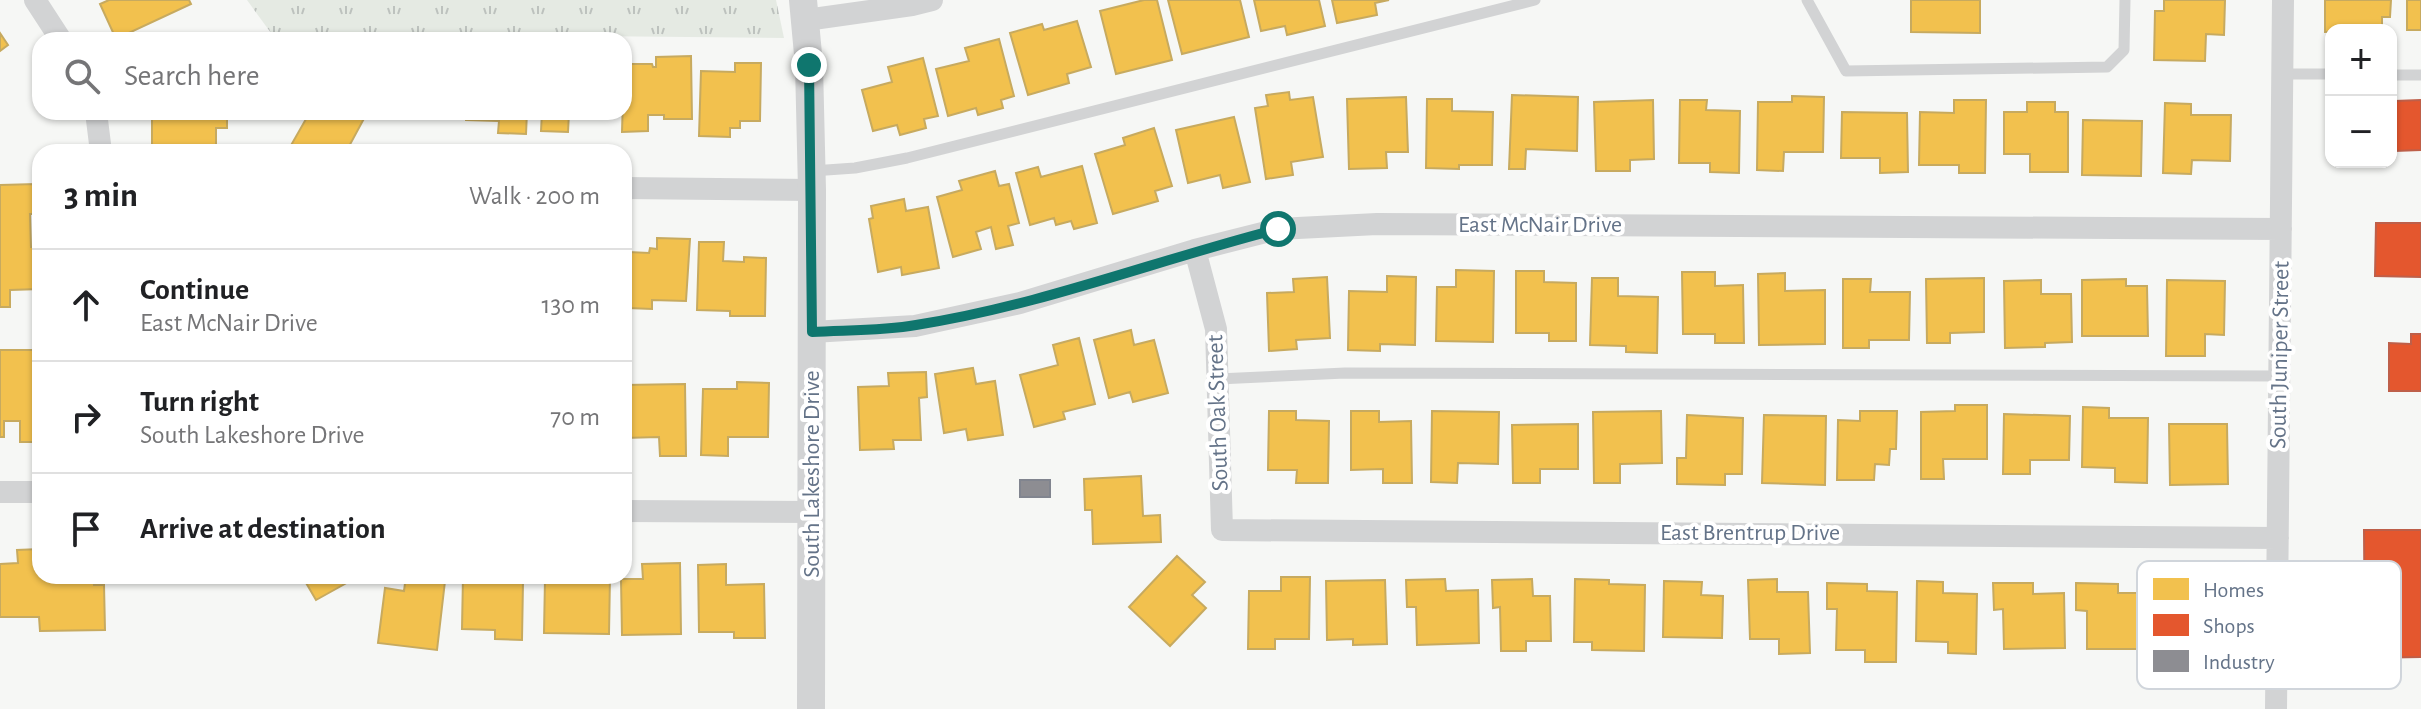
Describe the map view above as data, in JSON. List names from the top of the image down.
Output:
{
  "streets": {
    "street": [
      "East McNair Drive",
      "South Juniper Street",
      "South Oak Street",
      "South Lakeshore Drive",
      "East Brentrup Drive"
    ]
  },
  "crossings": [
    ["East McNair Drive", "South Juniper Street"],
    ["East McNair Drive", "South Oak Street"],
    ["East McNair Drive", "South Lakeshore Drive"],
    ["South Juniper Street", "East Brentrup Drive"],
    ["South Oak Street", "East Brentrup Drive"]
  ],
  "legend": ["Homes", "Shops", "Industry"],
  "page": {
    "map_buttons": ["+", "−"],
    "search": "Search here",
    "heading": ["3 min", "Walk · 200 m"],
    "list": [
      ["Continue", "East McNair Drive", "130 m"],
      ["Turn right", "South Lakeshore Drive", "70 m"],
      "Arrive at destination"
    ]
  }
}
